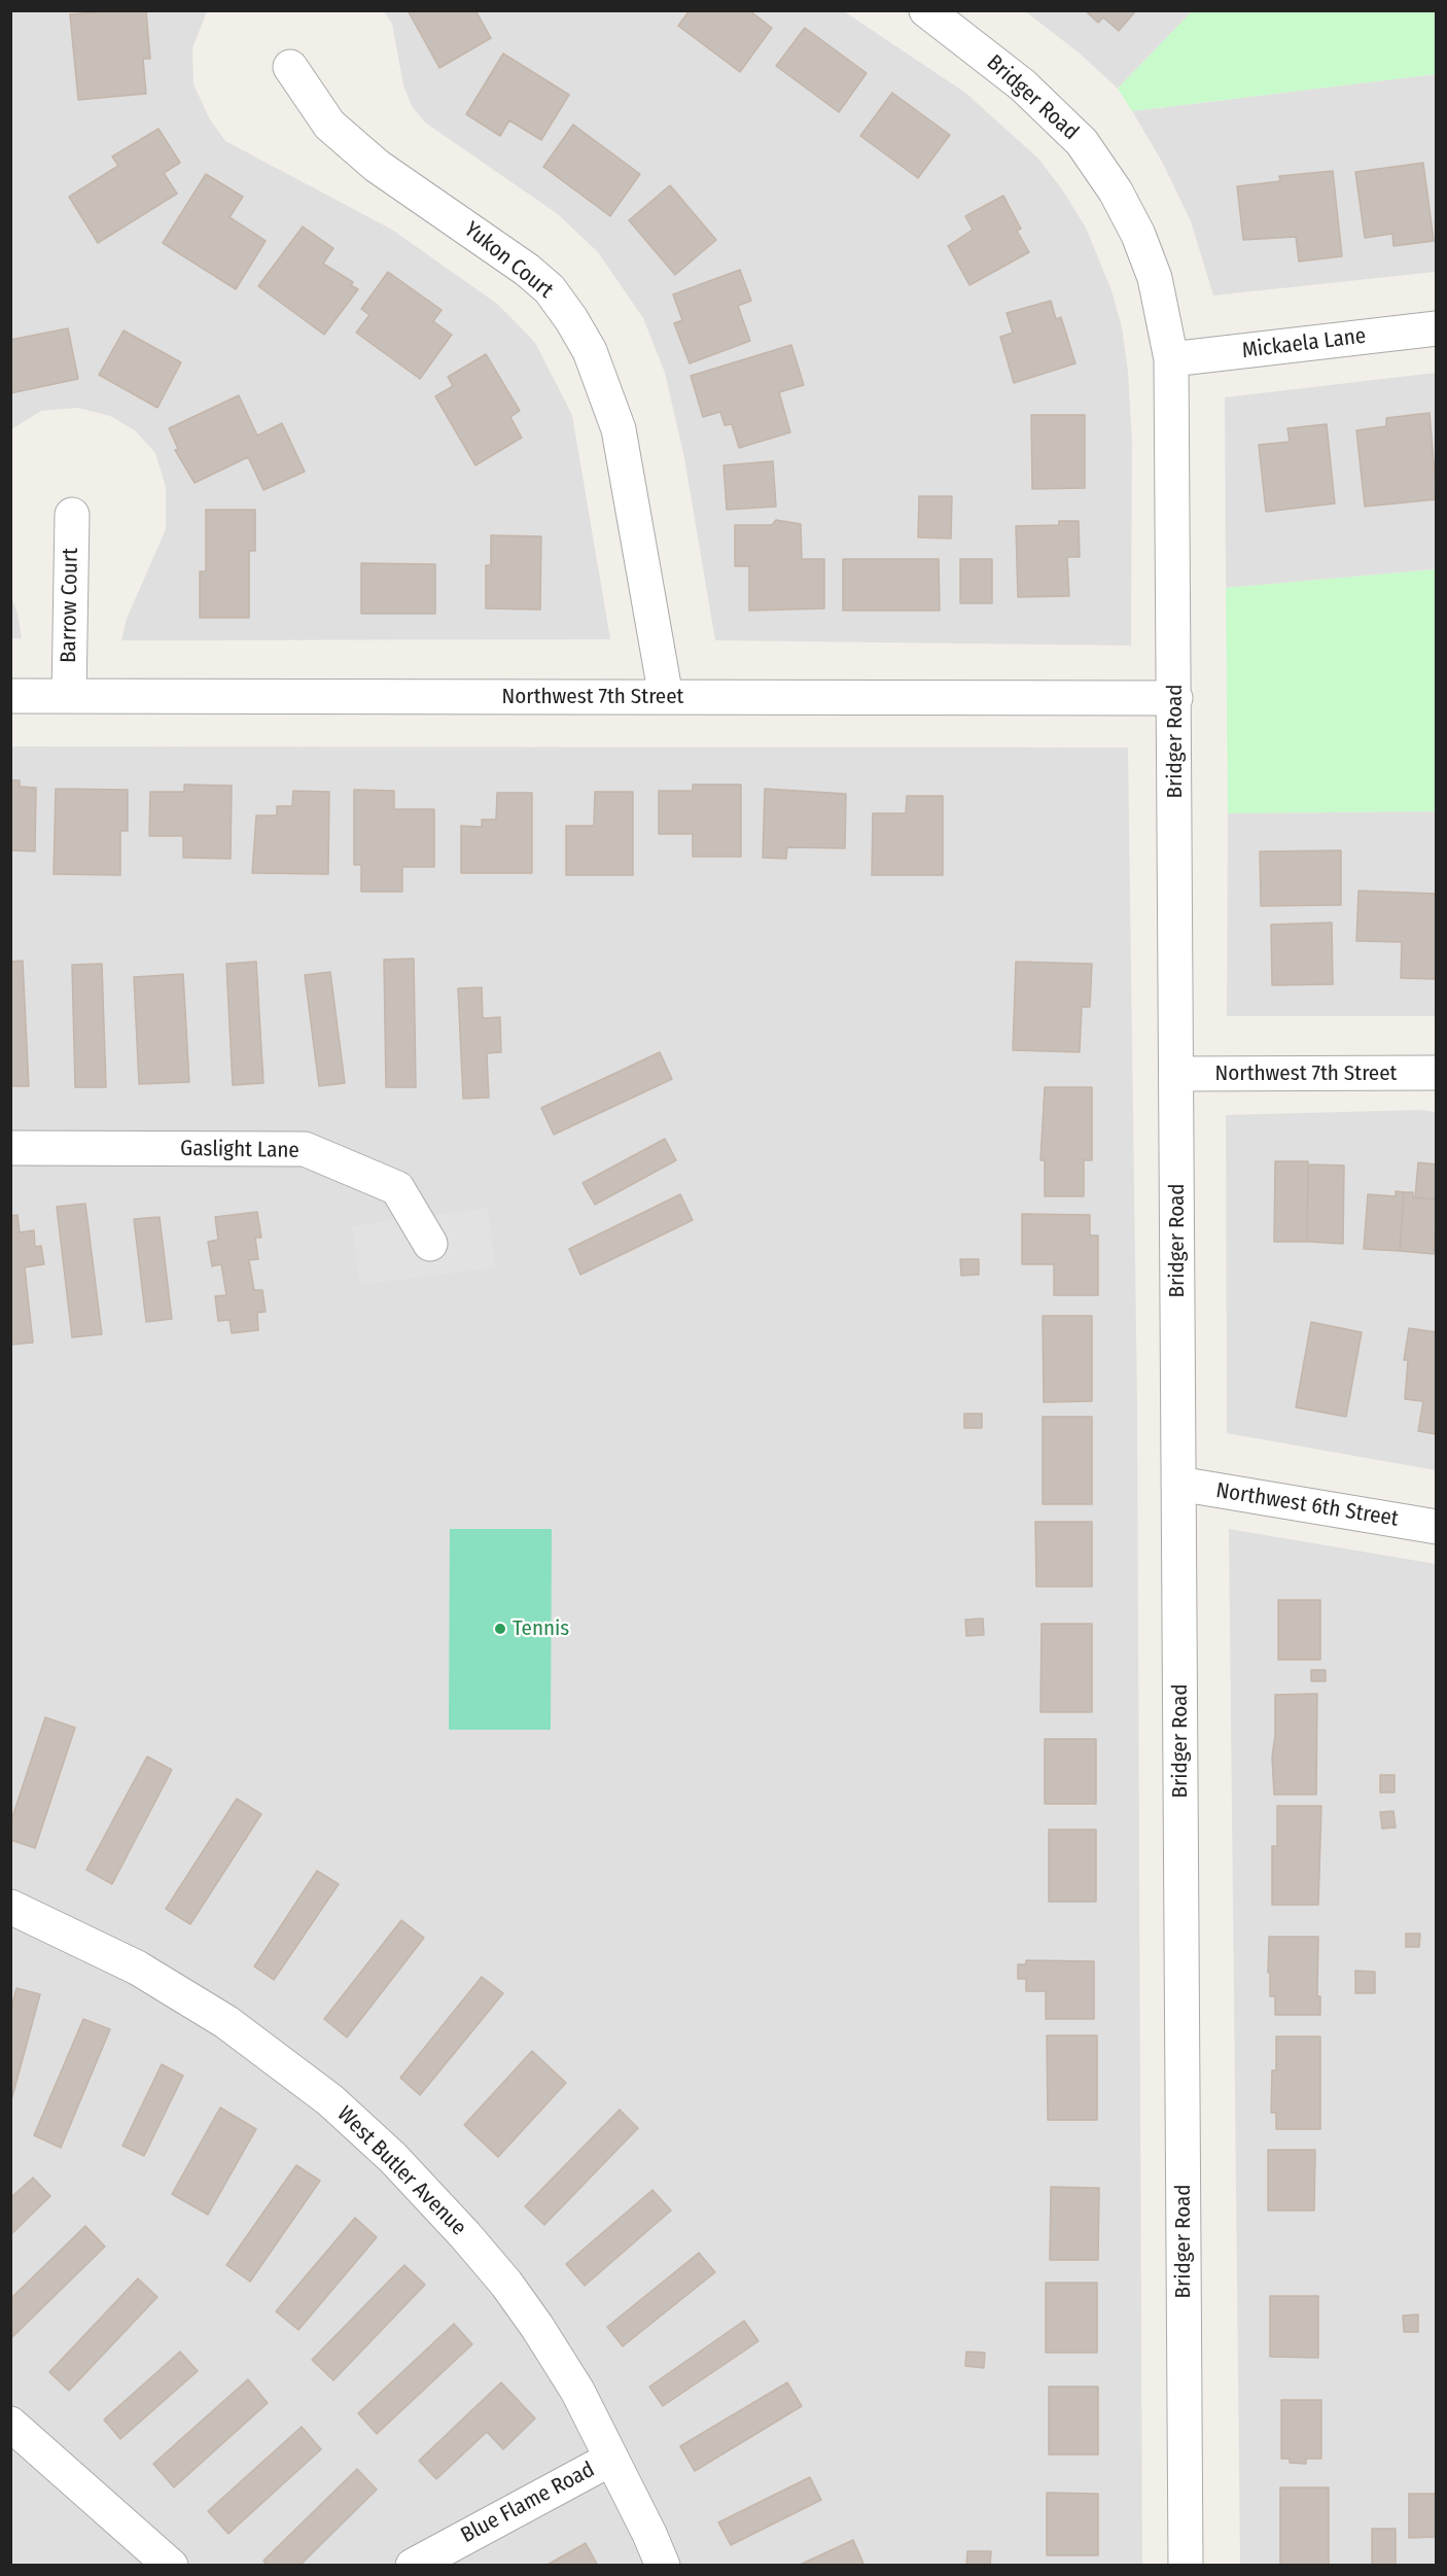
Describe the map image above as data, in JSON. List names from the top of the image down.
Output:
{
  "streets": {
    "street": [
      "Bridger Road",
      "Yukon Court",
      "Mickaela Lane",
      "Barrow Court",
      "Northwest 7th Street",
      "Gaslight Lane",
      "Northwest 6th Street",
      "West Butler Avenue",
      "Blue Flame Road"
    ]
  },
  "crossings": [
    ["Bridger Road", "Mickaela Lane"],
    ["Bridger Road", "Northwest 7th Street"],
    ["Bridger Road", "Northwest 6th Street"],
    ["Yukon Court", "Northwest 7th Street"],
    ["Barrow Court", "Northwest 7th Street"],
    ["West Butler Avenue", "Blue Flame Road"]
  ],
  "places": ["Tennis"]
}
